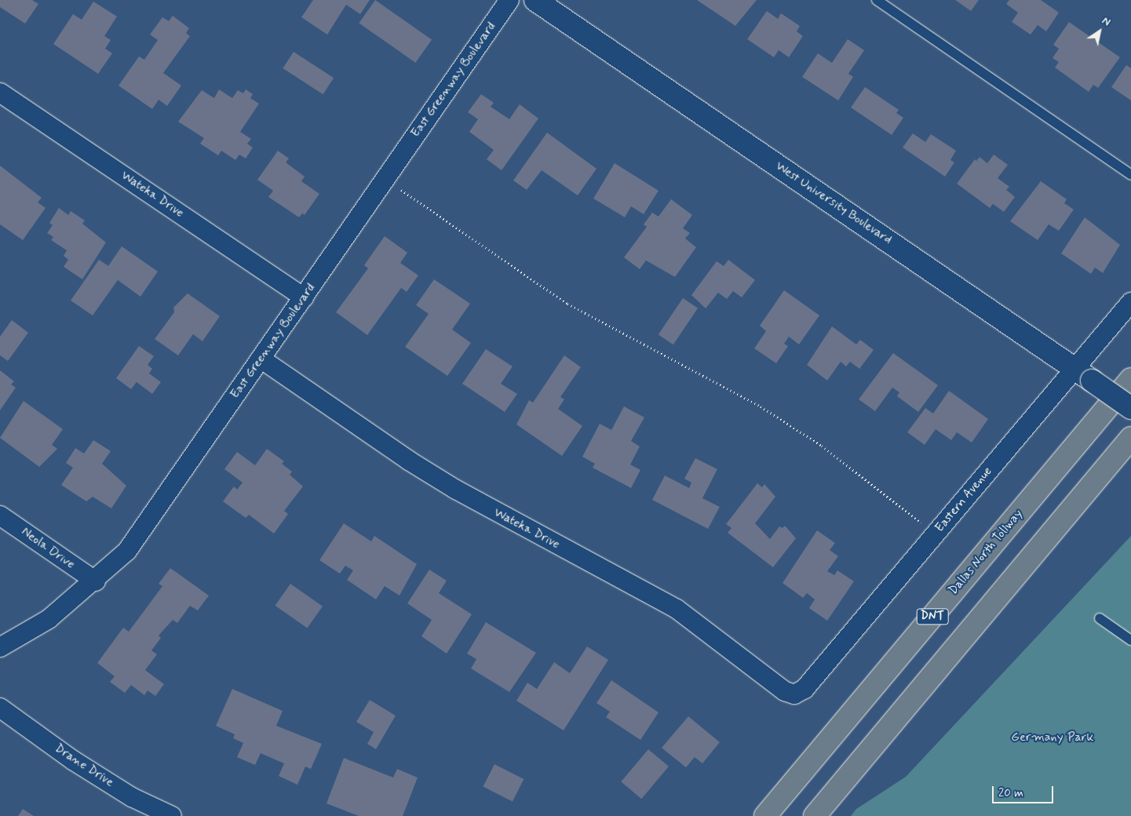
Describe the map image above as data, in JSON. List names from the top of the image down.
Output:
{
  "streets": {
    "highway": ["Dallas North Tollway", "DNT"],
    "street": [
      "East Greenway Boulevard",
      "Wateka Drive",
      "West University Boulevard",
      "Eastern Avenue",
      "Neola Drive",
      "Drane Drive"
    ]
  },
  "crossings": [
    ["East Greenway Boulevard", "Wateka Drive"],
    ["East Greenway Boulevard", "Neola Drive"],
    ["Wateka Drive", "Eastern Avenue"],
    ["West University Boulevard", "Eastern Avenue"]
  ],
  "parks": ["Germany Park"],
  "scale_bar": "20 m",
  "north": "top right"
}
